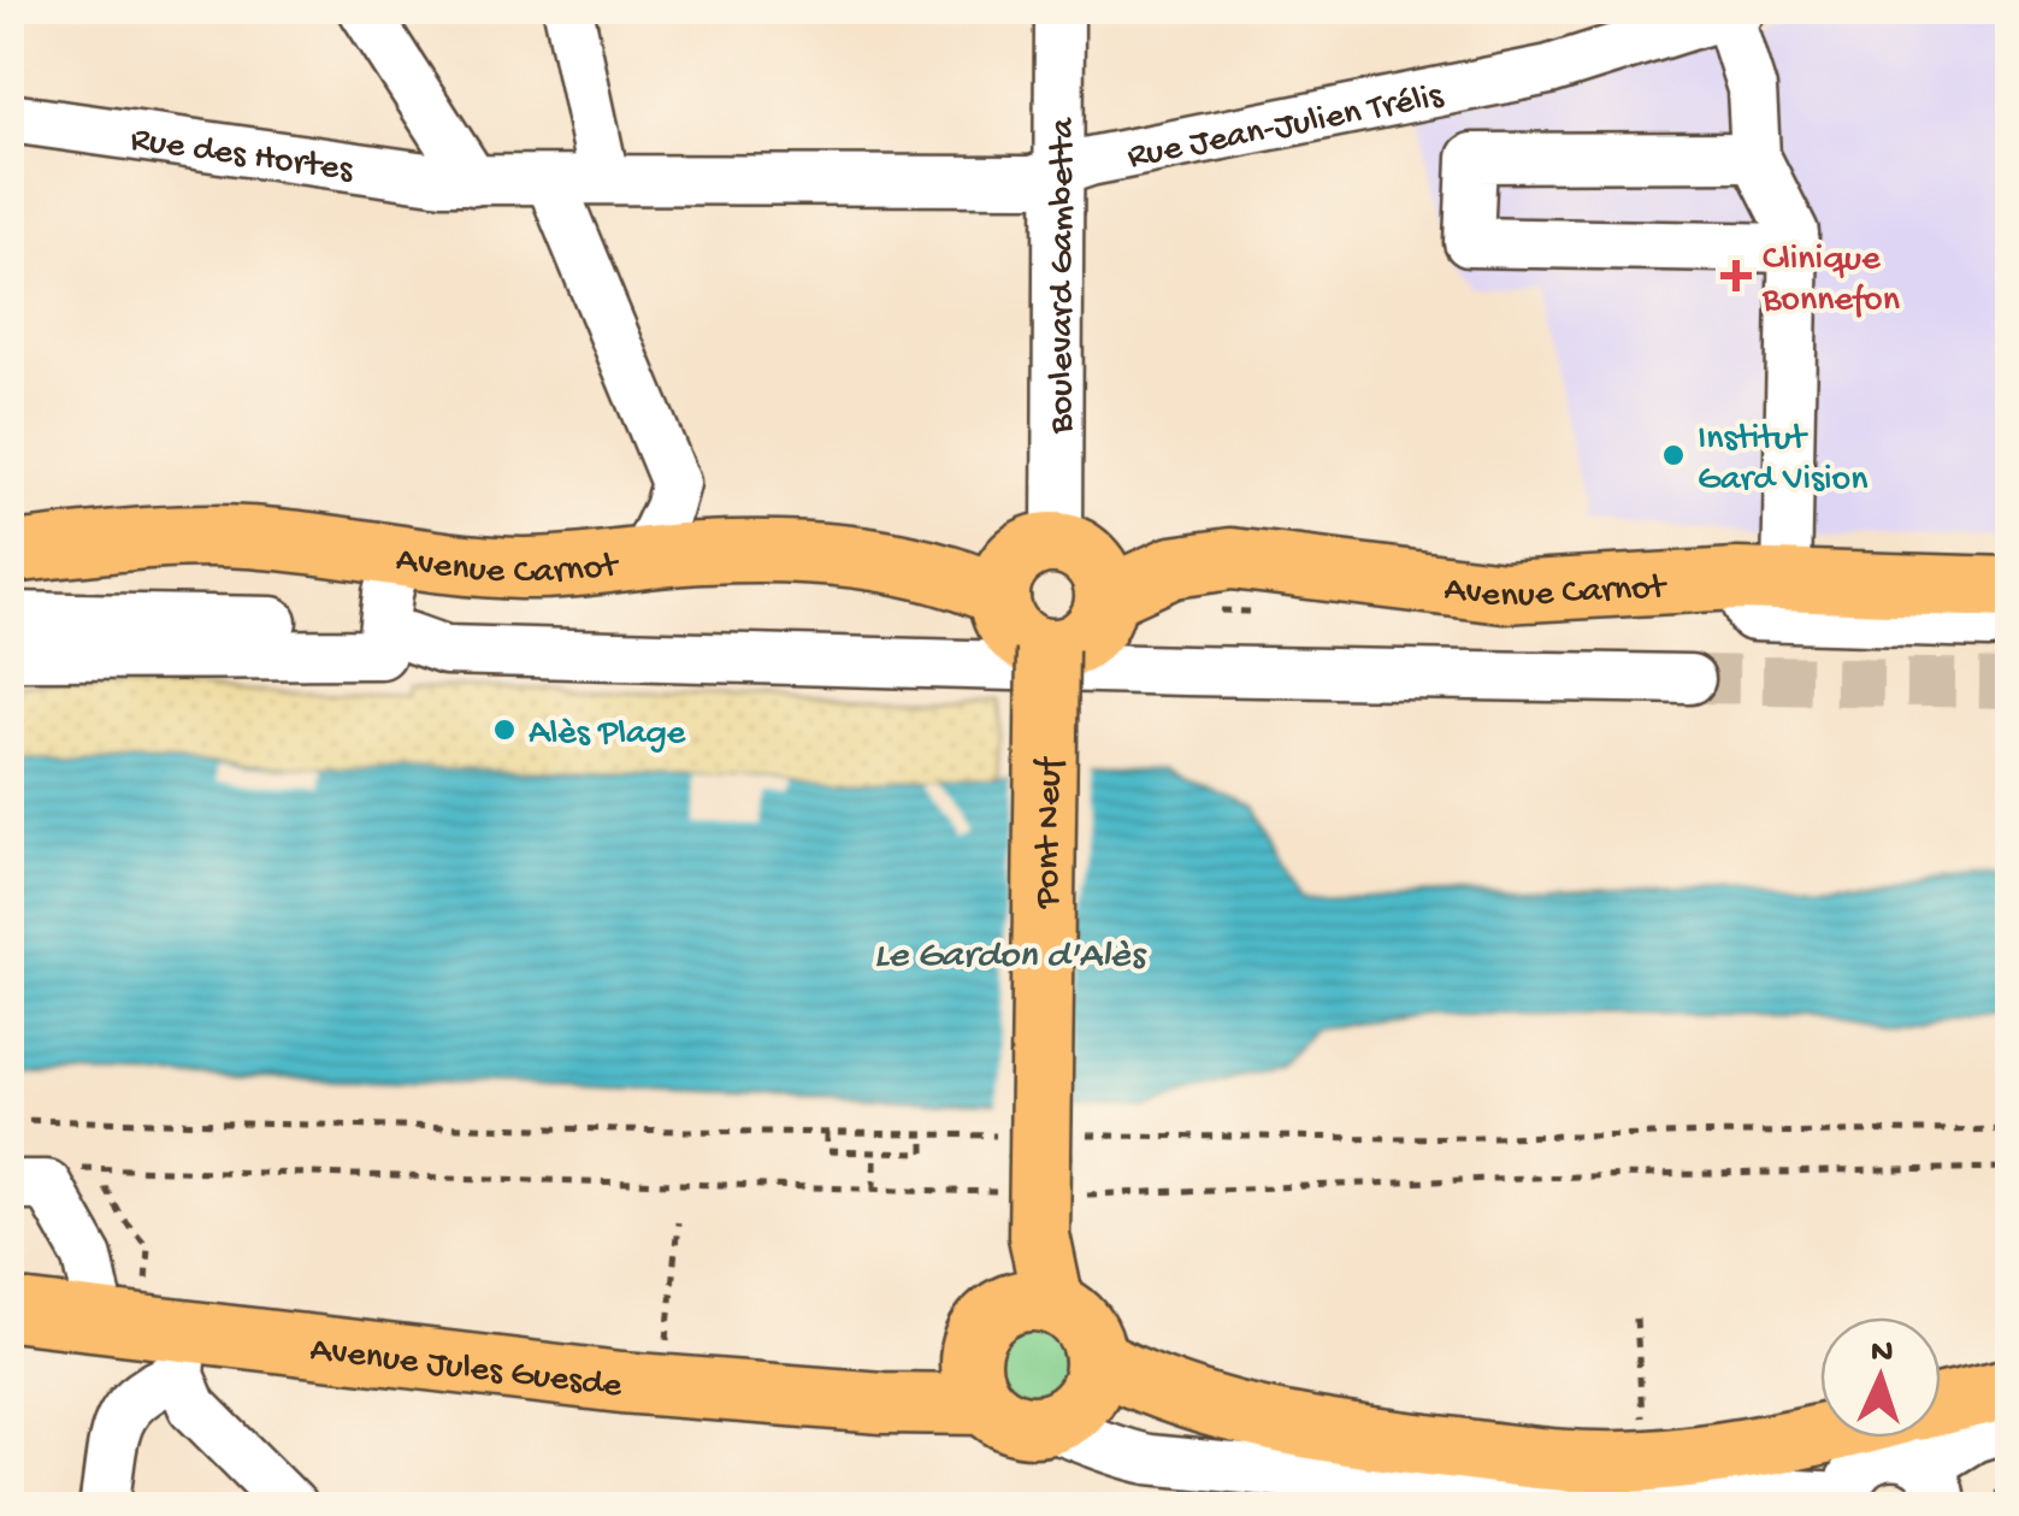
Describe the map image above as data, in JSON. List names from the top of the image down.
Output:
{
  "streets": {
    "main road": ["Avenue Carnot", "Pont Neuf", "Avenue Jules Guesde"],
    "street": ["Rue Jean-Julien Trélis", "Rue des Hortes", "Boulevard Gambetta"]
  },
  "crossings": [
    ["Rue Jean-Julien Trélis", "Rue des Hortes"],
    ["Rue Jean-Julien Trélis", "Boulevard Gambetta"],
    ["Boulevard Gambetta", "Avenue Carnot"],
    ["Boulevard Gambetta", "Pont Neuf"],
    ["Avenue Carnot", "Pont Neuf"],
    ["Pont Neuf", "Avenue Jules Guesde"]
  ],
  "water": ["Le Gardon d'Alès"],
  "places": {
    "health": ["Clinique Bonnefon"],
    "other": ["Institut Gard Vision", "Alès Plage"]
  },
  "north": "top"
}
